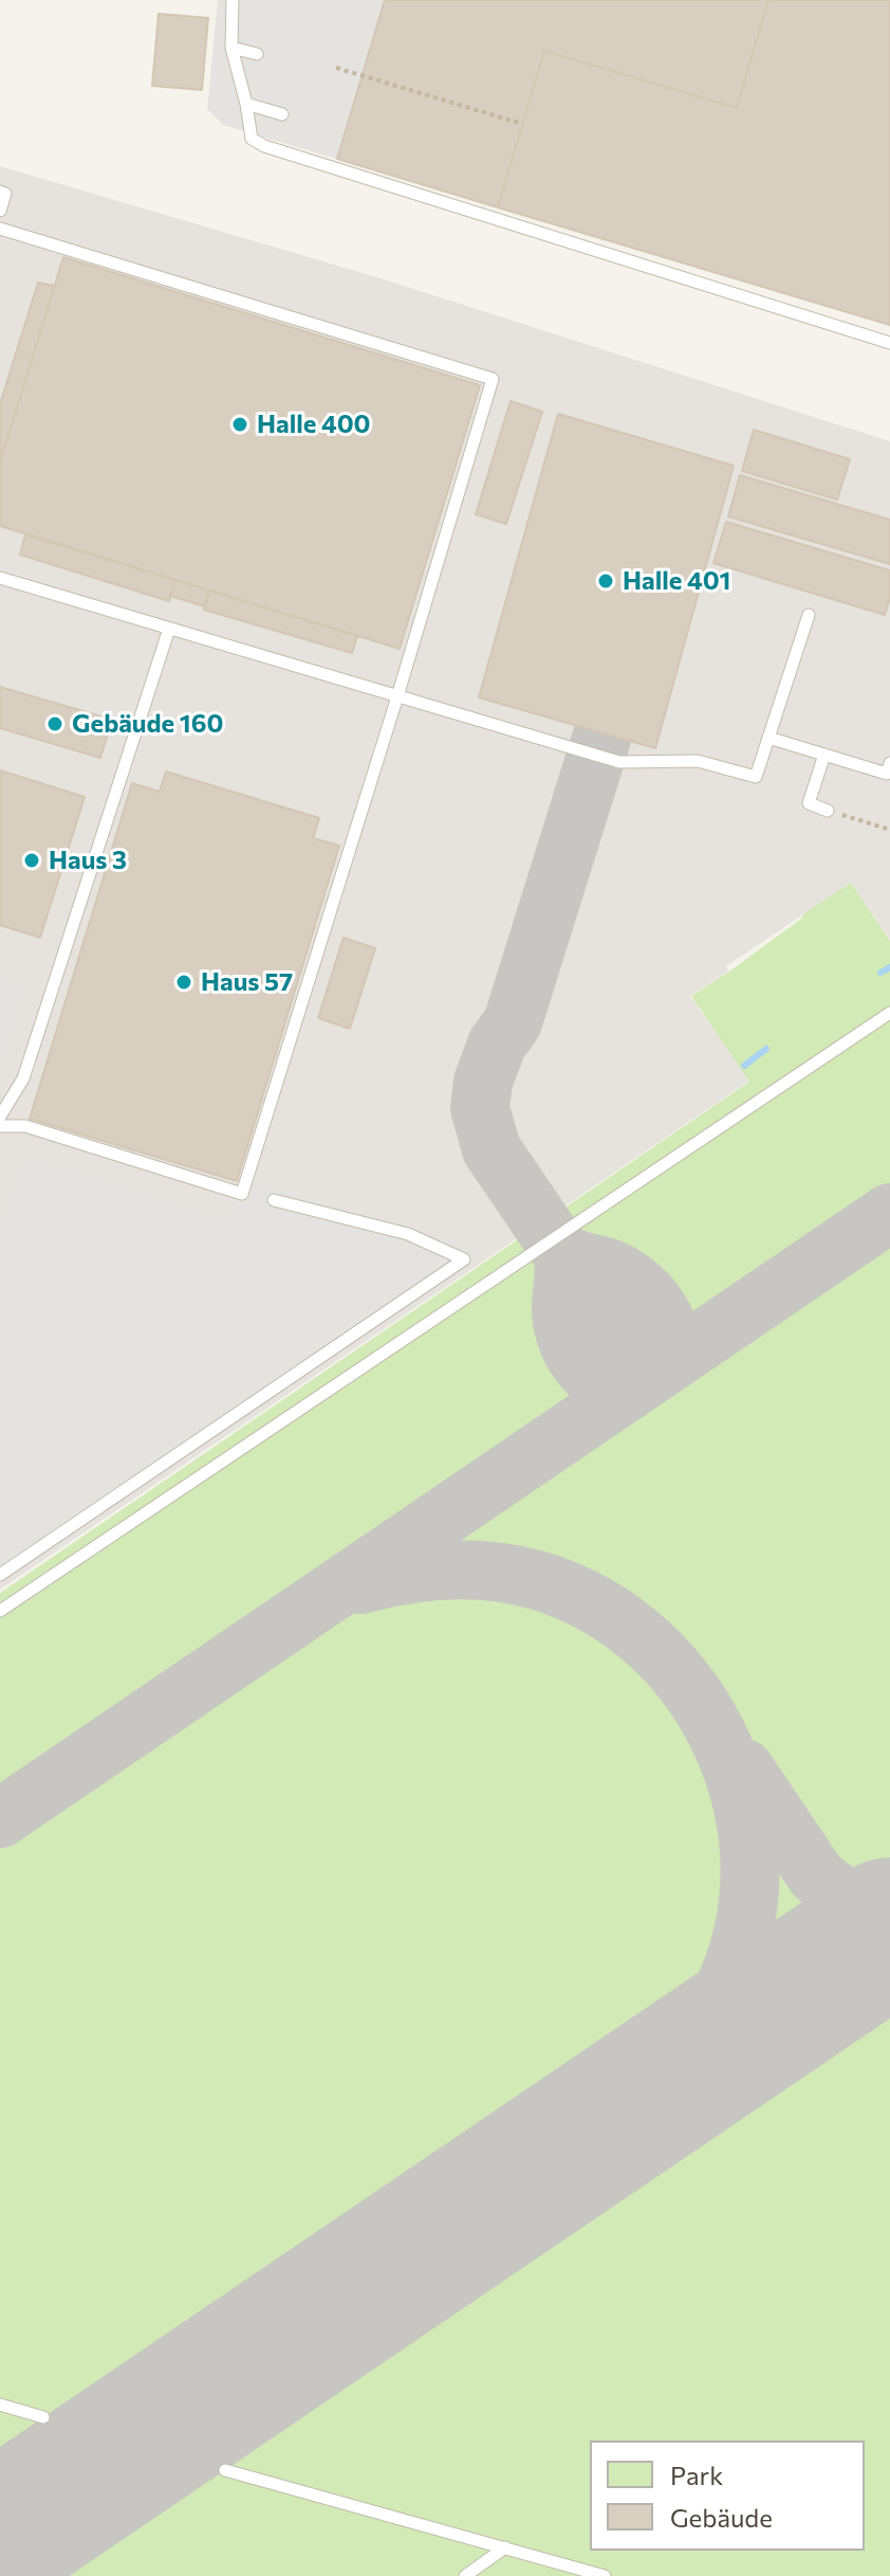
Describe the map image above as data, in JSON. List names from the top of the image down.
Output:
{
  "places": [
    "Halle 400",
    "Halle 401",
    "Gebäude 160",
    "Haus 3",
    "Haus 57"
  ],
  "legend": ["Park", "Gebäude"]
}
